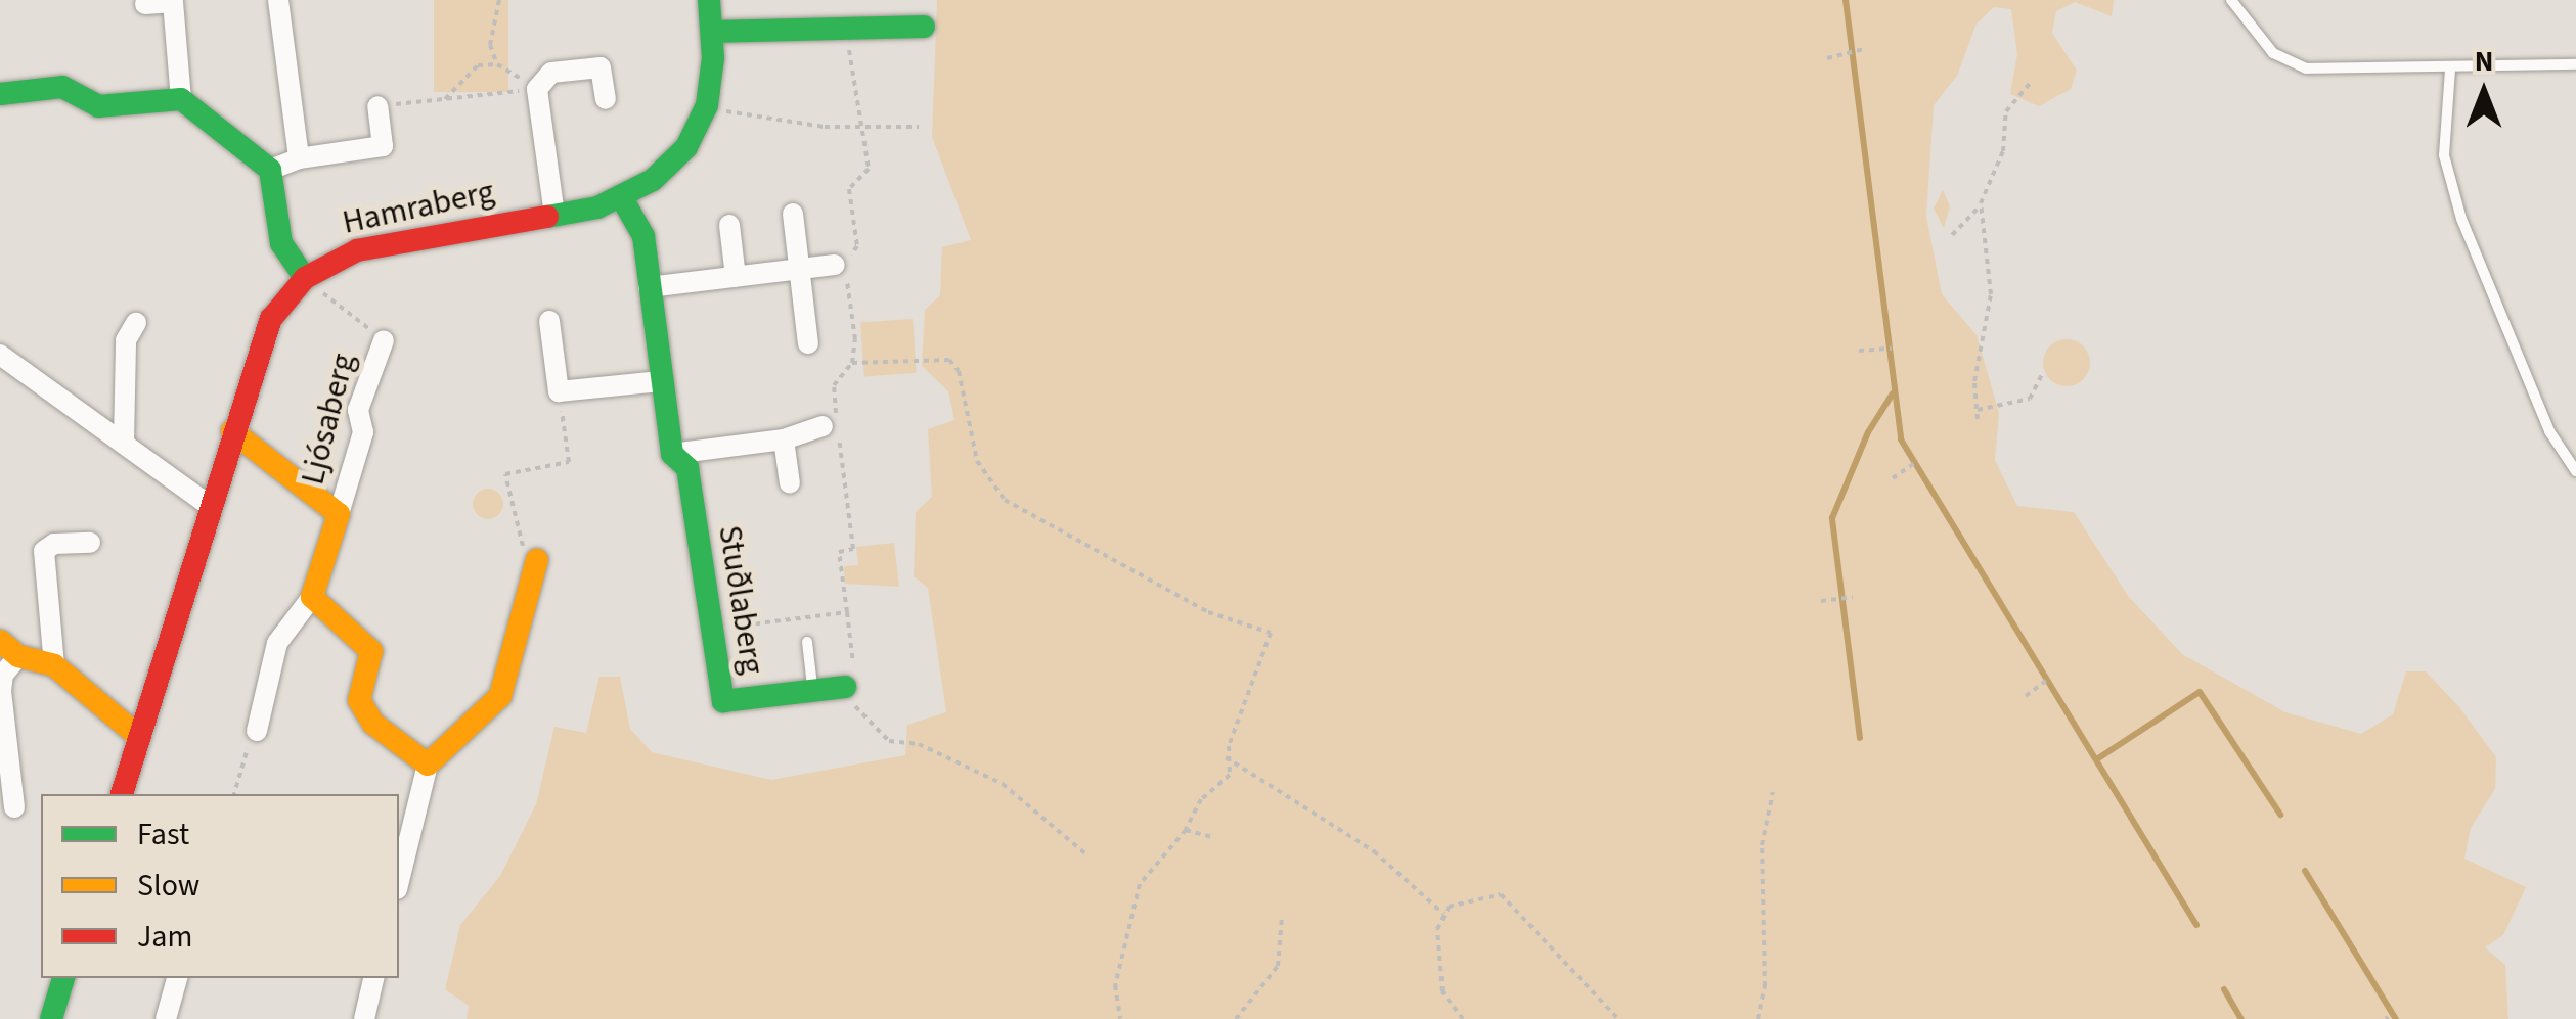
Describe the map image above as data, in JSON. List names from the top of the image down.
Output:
{
  "streets": {
    "street": ["Hamraberg", "Ljósaberg", "Stuðlaberg"]
  },
  "crossings": [
    ["Hamraberg", "Ljósaberg"],
    ["Hamraberg", "Stuðlaberg"]
  ],
  "legend": ["Fast", "Slow", "Jam"],
  "north": "top"
}
